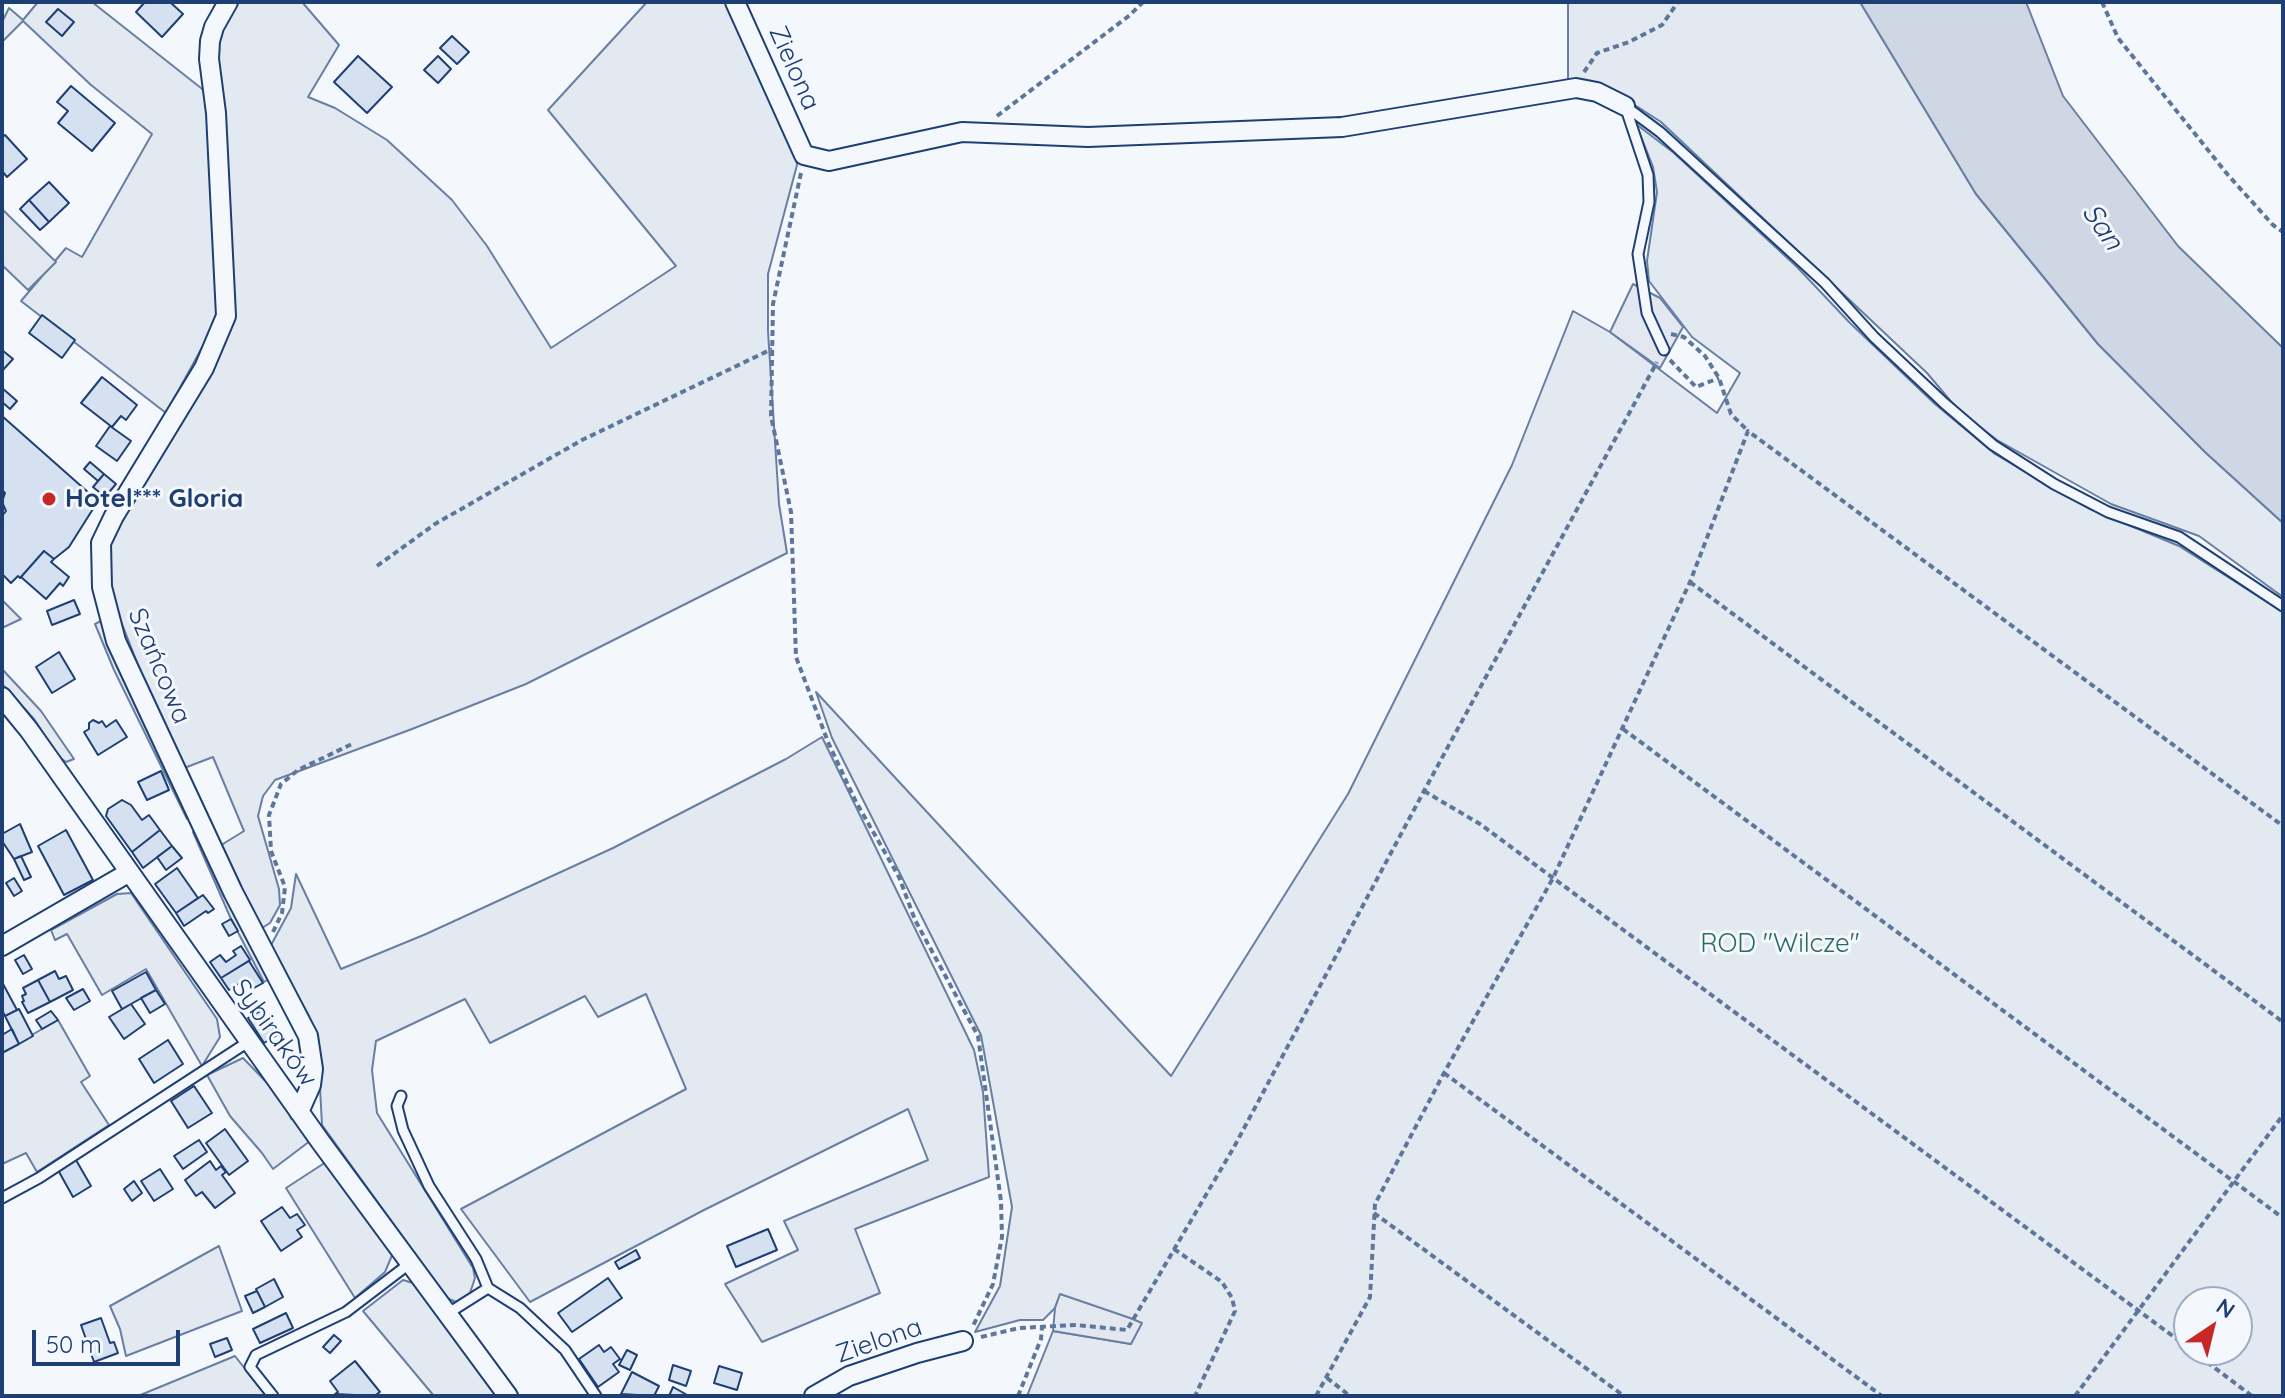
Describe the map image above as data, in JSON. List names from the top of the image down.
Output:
{
  "streets": {
    "street": ["Zielona", "Szańcowa", "Sybiraków"]
  },
  "crossings": [
    ["Szańcowa", "Sybiraków"]
  ],
  "water": ["San"],
  "parks": ["ROD \"Wilcze\""],
  "places": ["Hotel*** Gloria"],
  "scale_bar": "50 m",
  "north": "top right"
}
